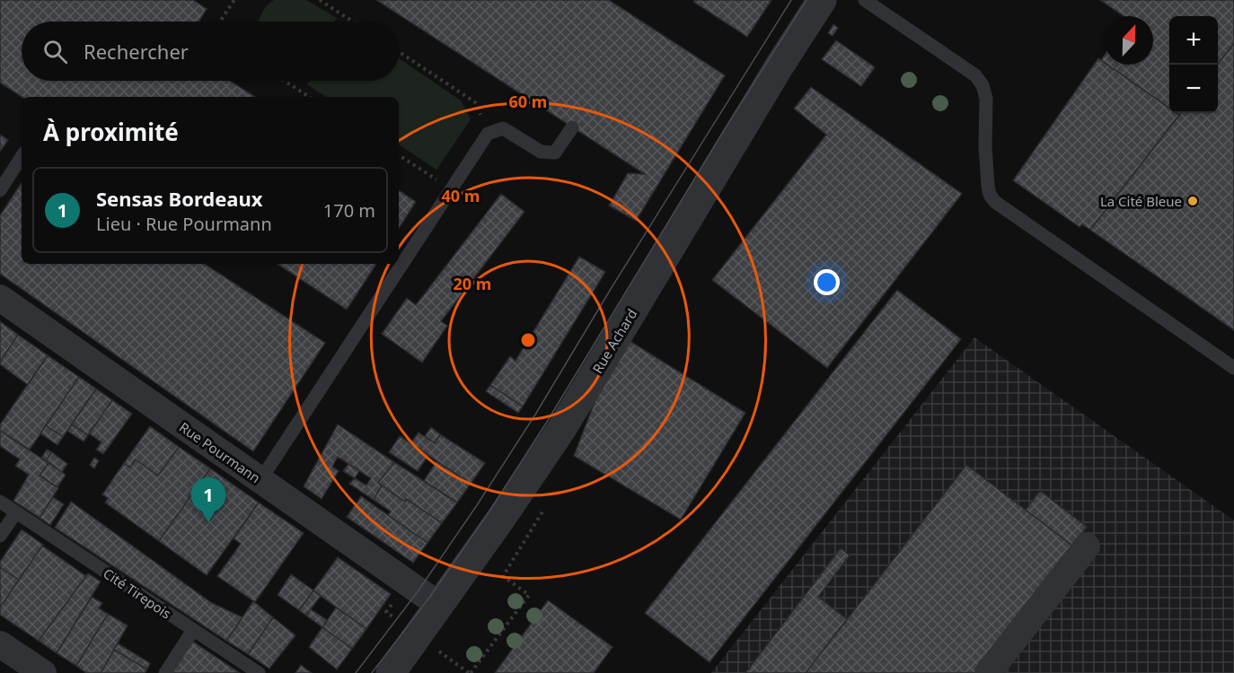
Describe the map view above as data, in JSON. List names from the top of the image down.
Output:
{
  "streets": {
    "street": ["Rue Achard", "Rue Pourmann"],
    "lane": ["Cité Tirepois"]
  },
  "crossings": [
    ["Rue Achard", "Rue Pourmann"]
  ],
  "places": ["La Cité Bleue"],
  "north": "top",
  "page": {
    "map_buttons": ["+", "−"],
    "search": "Rechercher",
    "heading": "À proximité",
    "list": [
      {
        "mark": "1",
        "name": "Sensas Bordeaux",
        "note": "Lieu · Rue Pourmann",
        "value": "170 m"
      }
    ],
    "pins": "1"
  },
  "rings": ["60 m", "40 m", "20 m"]
}
